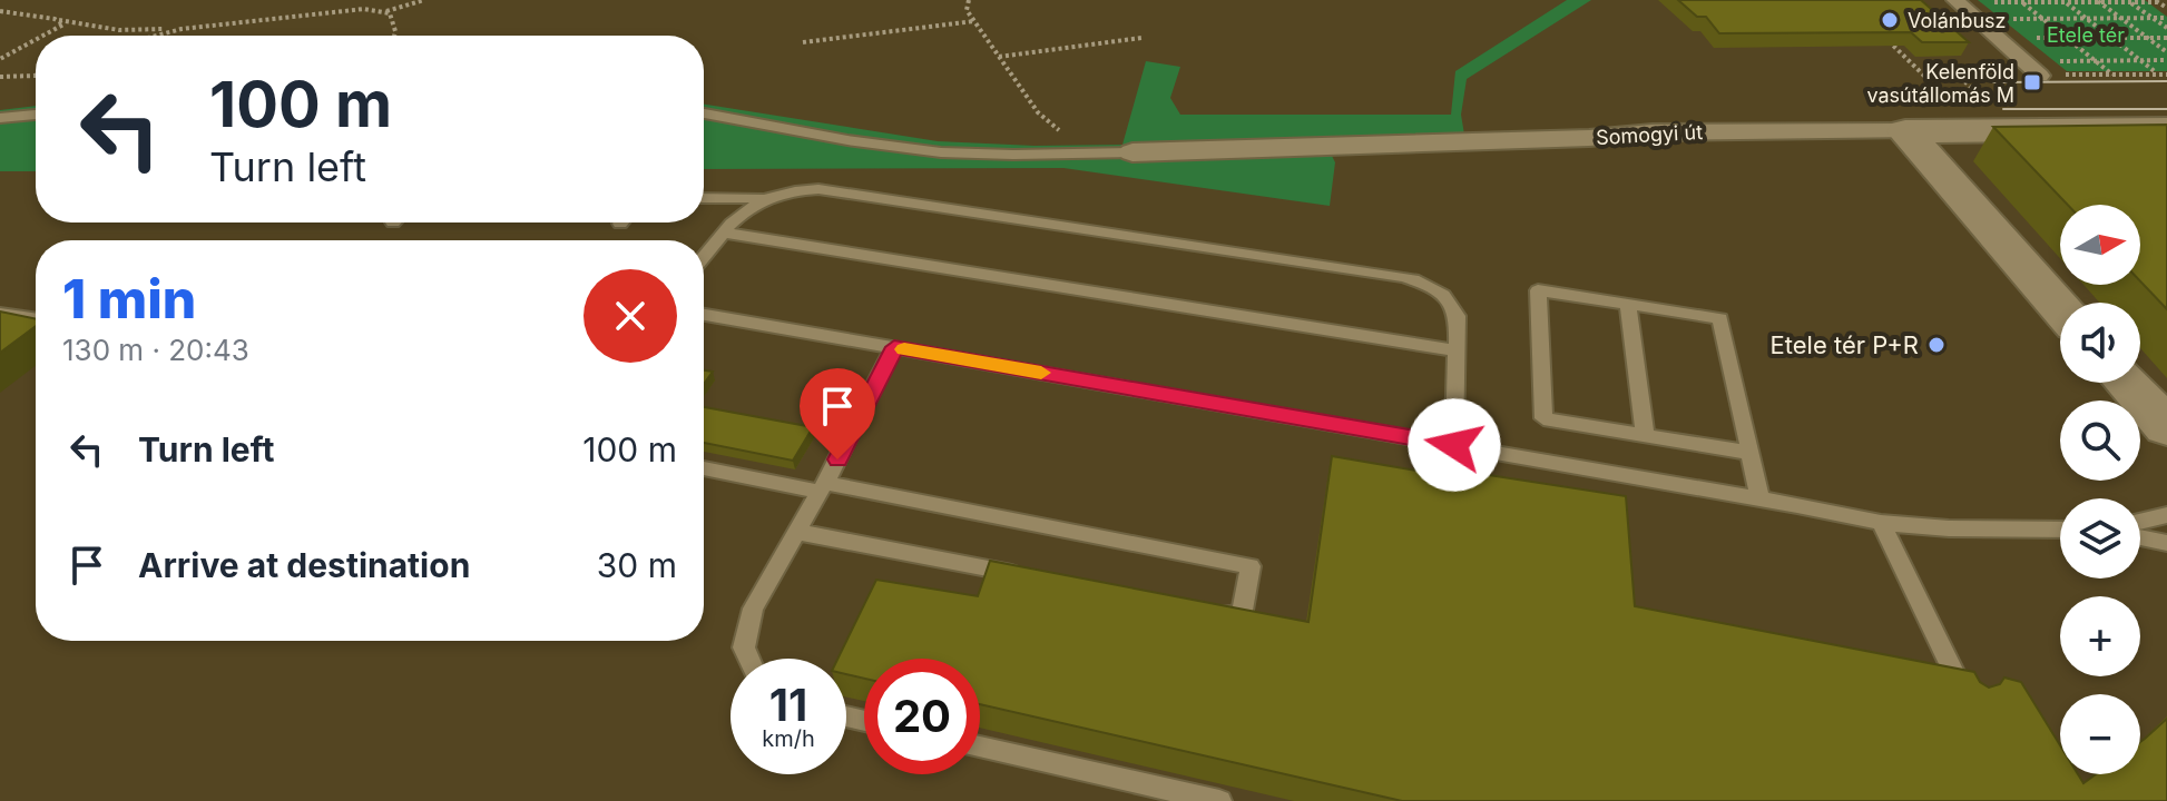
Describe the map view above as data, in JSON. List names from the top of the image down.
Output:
{
  "streets": {
    "main road": ["Somogyi út"]
  },
  "parks": ["Etele tér"],
  "places": {
    "other": ["Volánbusz", "Etele tér P+R"],
    "transit": ["Kelenföld vasútállomás M"]
  },
  "north": "right",
  "page": {
    "turn": ["100 m", "Turn left"],
    "map_buttons": ["+", "−"],
    "heading": ["1 min", "130 m · 20:43"],
    "list": [
      {
        "name": "Turn left",
        "value": "100 m"
      },
      {
        "name": "Arrive at destination",
        "value": "30 m"
      }
    ],
    "speed": "11 km/h",
    "limit": "20"
  }
}
